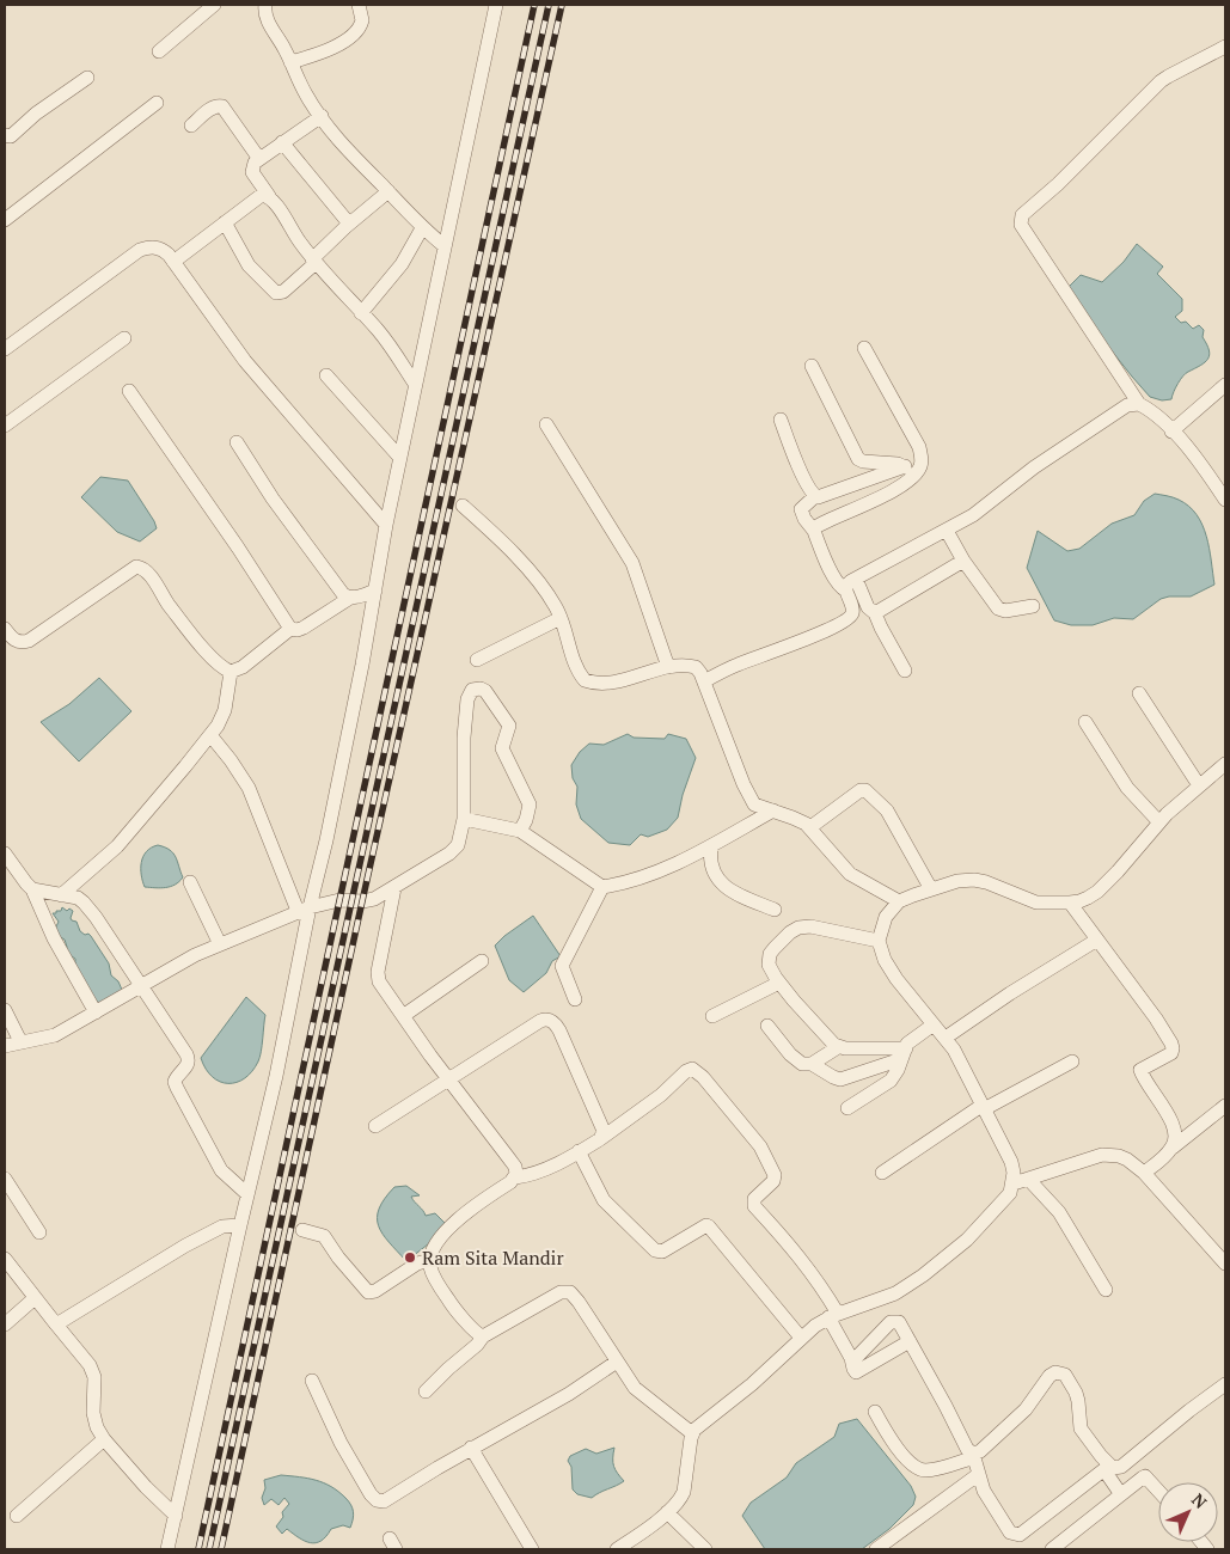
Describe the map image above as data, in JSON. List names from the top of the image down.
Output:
{
  "places": ["Ram Sita Mandir"],
  "north": "top right"
}
